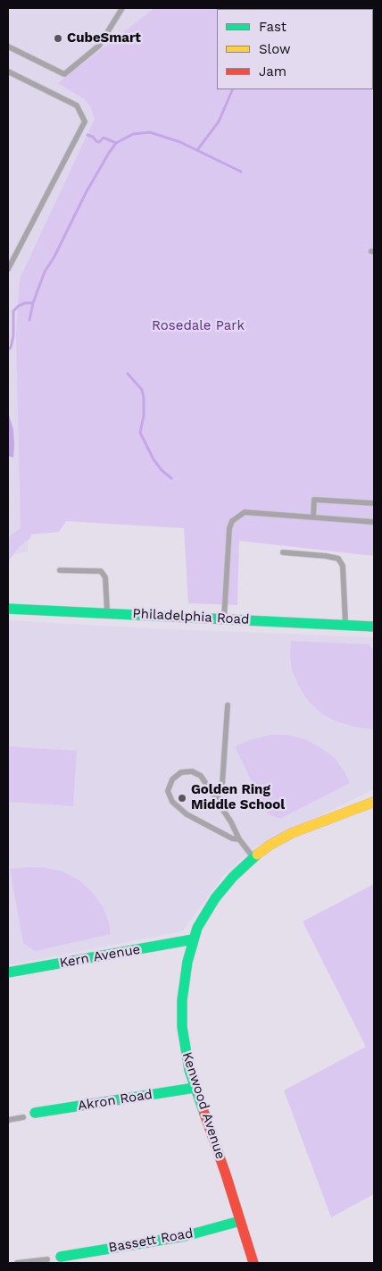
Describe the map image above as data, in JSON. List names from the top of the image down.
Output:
{
  "streets": {
    "street": [
      "Philadelphia Road",
      "Kern Avenue",
      "Akron Road",
      "Kenwood Avenue",
      "Bassett Road"
    ]
  },
  "crossings": [
    ["Kern Avenue", "Kenwood Avenue"],
    ["Akron Road", "Kenwood Avenue"],
    ["Kenwood Avenue", "Bassett Road"]
  ],
  "parks": ["Rosedale Park"],
  "places": ["CubeSmart", "Golden Ring Middle School"],
  "legend": ["Fast", "Slow", "Jam"]
}
